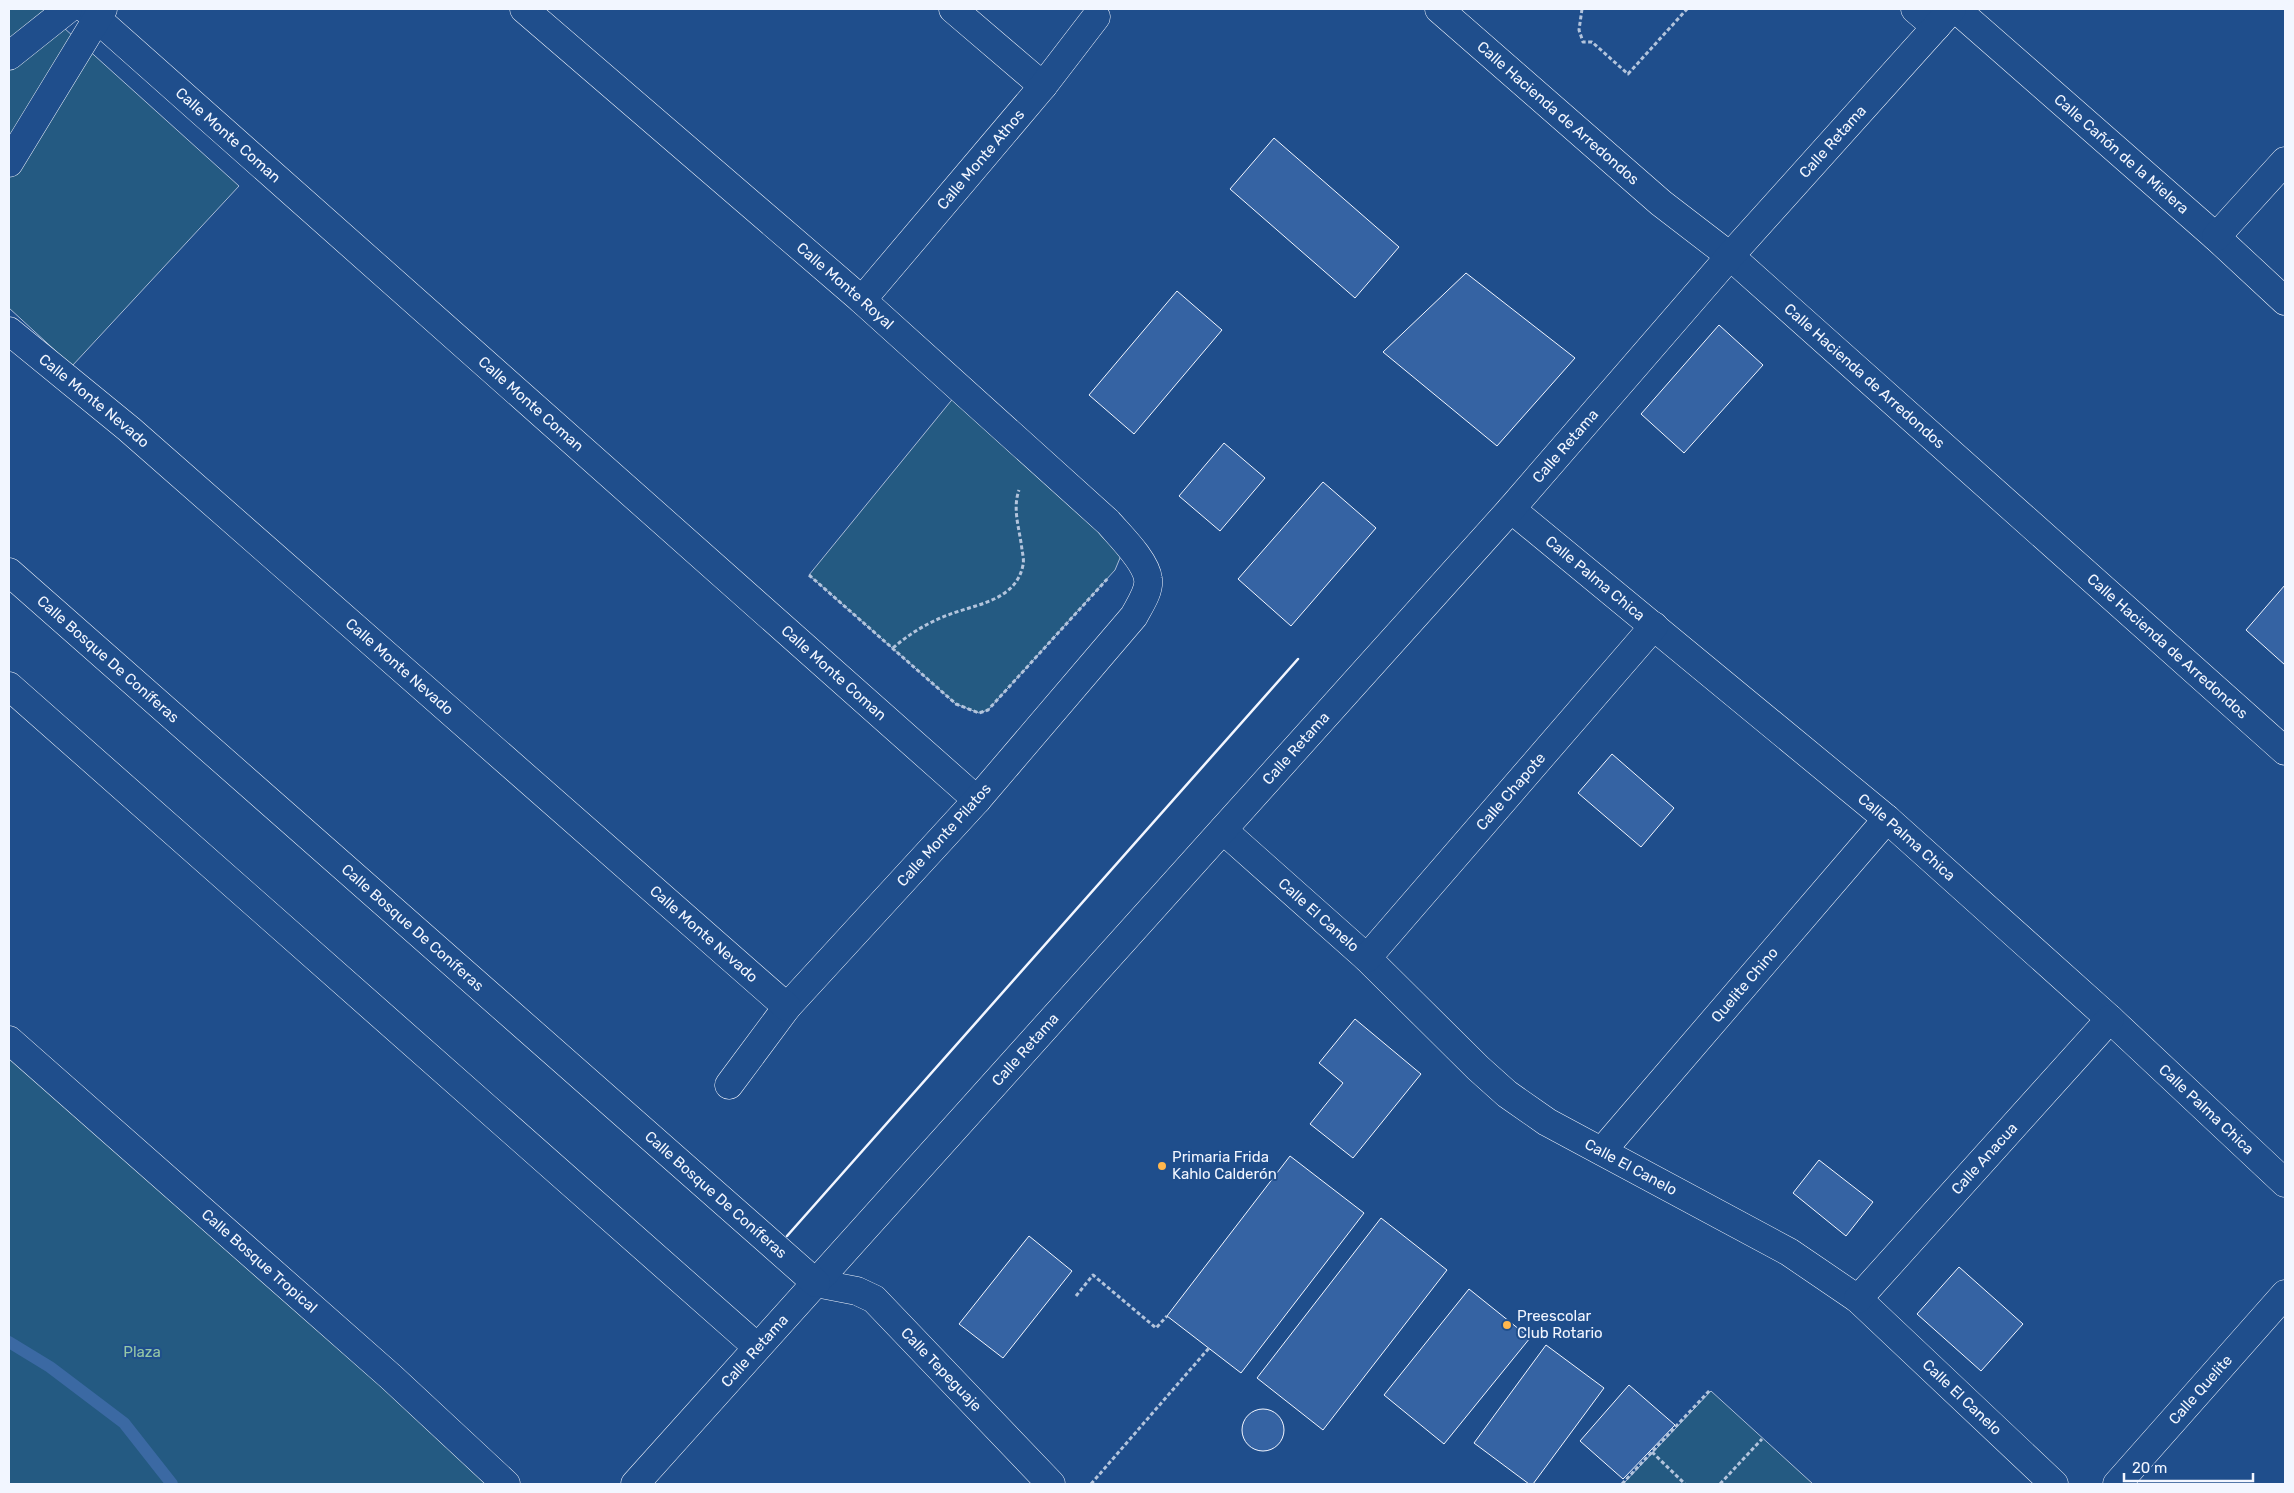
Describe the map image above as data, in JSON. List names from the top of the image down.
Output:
{
  "streets": {
    "street": [
      "Calle Hacienda de Arredondos",
      "Calle Monte Coman",
      "Calle Retama",
      "Calle Cañón de la Mielera",
      "Calle Monte Athos",
      "Calle Monte Royal",
      "Calle Monte Nevado",
      "Calle Palma Chica",
      "Calle Bosque De Coníferas",
      "Calle Chapote",
      "Calle Monte Pilatos",
      "Calle El Canelo",
      "Quelite Chino",
      "Calle Anacua",
      "Calle Bosque Tropical",
      "Calle Tepeguaje",
      "Calle Quelite"
    ]
  },
  "crossings": [
    ["Calle Hacienda de Arredondos", "Calle Retama"],
    ["Calle Monte Coman", "Calle Monte Pilatos"],
    ["Calle Retama", "Calle Palma Chica"],
    ["Calle Retama", "Calle Bosque De Coníferas"],
    ["Calle Retama", "Calle El Canelo"],
    ["Calle Retama", "Calle Tepeguaje"],
    ["Calle Monte Athos", "Calle Monte Royal"],
    ["Calle Monte Royal", "Calle Monte Pilatos"],
    ["Calle Monte Nevado", "Calle Monte Pilatos"],
    ["Calle Palma Chica", "Calle Chapote"],
    ["Calle Palma Chica", "Quelite Chino"],
    ["Calle Palma Chica", "Calle Anacua"],
    ["Calle Bosque De Coníferas", "Calle Tepeguaje"],
    ["Calle Chapote", "Calle El Canelo"],
    ["Calle El Canelo", "Quelite Chino"],
    ["Calle El Canelo", "Calle Anacua"]
  ],
  "parks": ["Plaza"],
  "places": ["Primaria Frida Kahlo Calderón", "Preescolar Club Rotario"],
  "scale_bar": "20 m"
}
